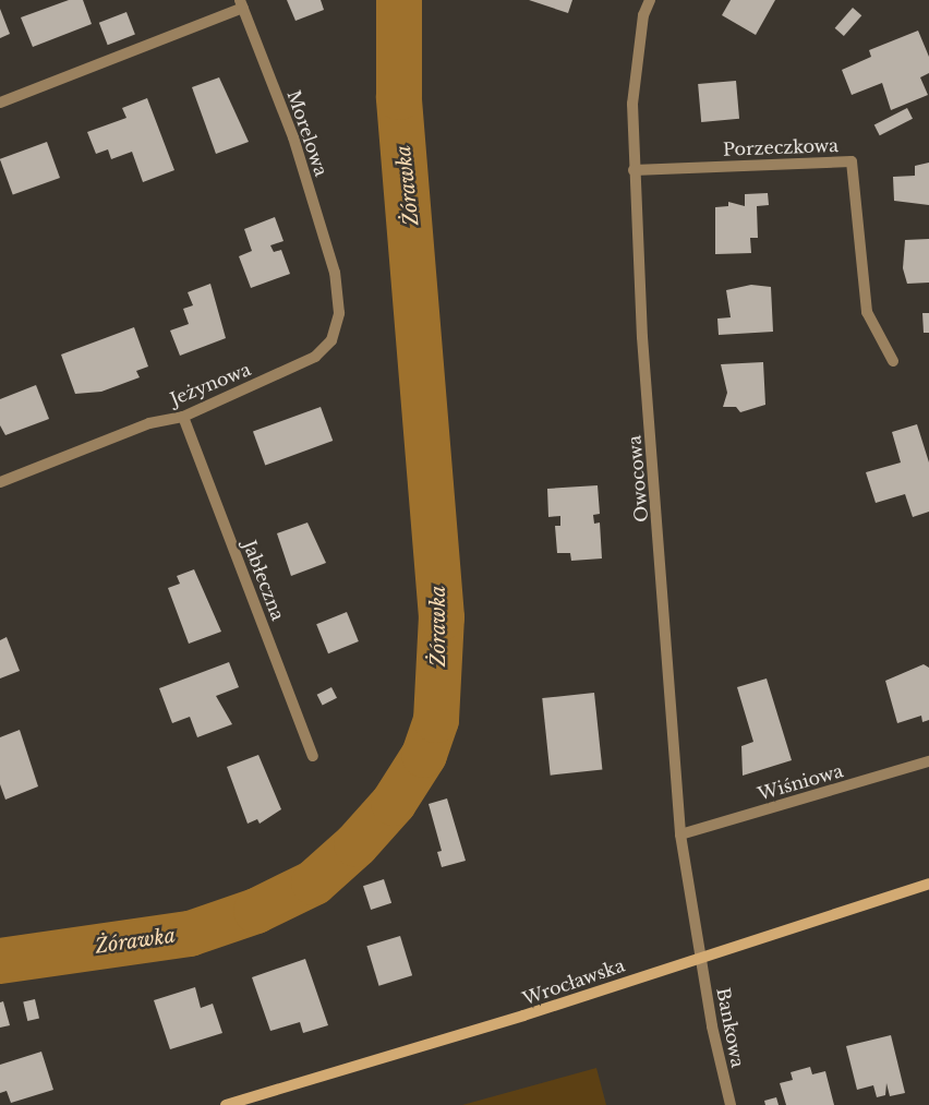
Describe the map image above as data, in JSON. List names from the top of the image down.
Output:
{
  "streets": {
    "street": [
      "Morelowa",
      "Porzeczkowa",
      "Jeżynowa",
      "Owocowa",
      "Jabłeczna",
      "Wiśniowa",
      "Wrocławska",
      "Bankowa"
    ]
  },
  "crossings": [
    ["Morelowa", "Jeżynowa"],
    ["Porzeczkowa", "Owocowa"],
    ["Jeżynowa", "Jabłeczna"],
    ["Owocowa", "Wiśniowa"],
    ["Owocowa", "Wrocławska"],
    ["Owocowa", "Bankowa"],
    ["Wrocławska", "Bankowa"]
  ],
  "water": ["Żórawka"]
}
